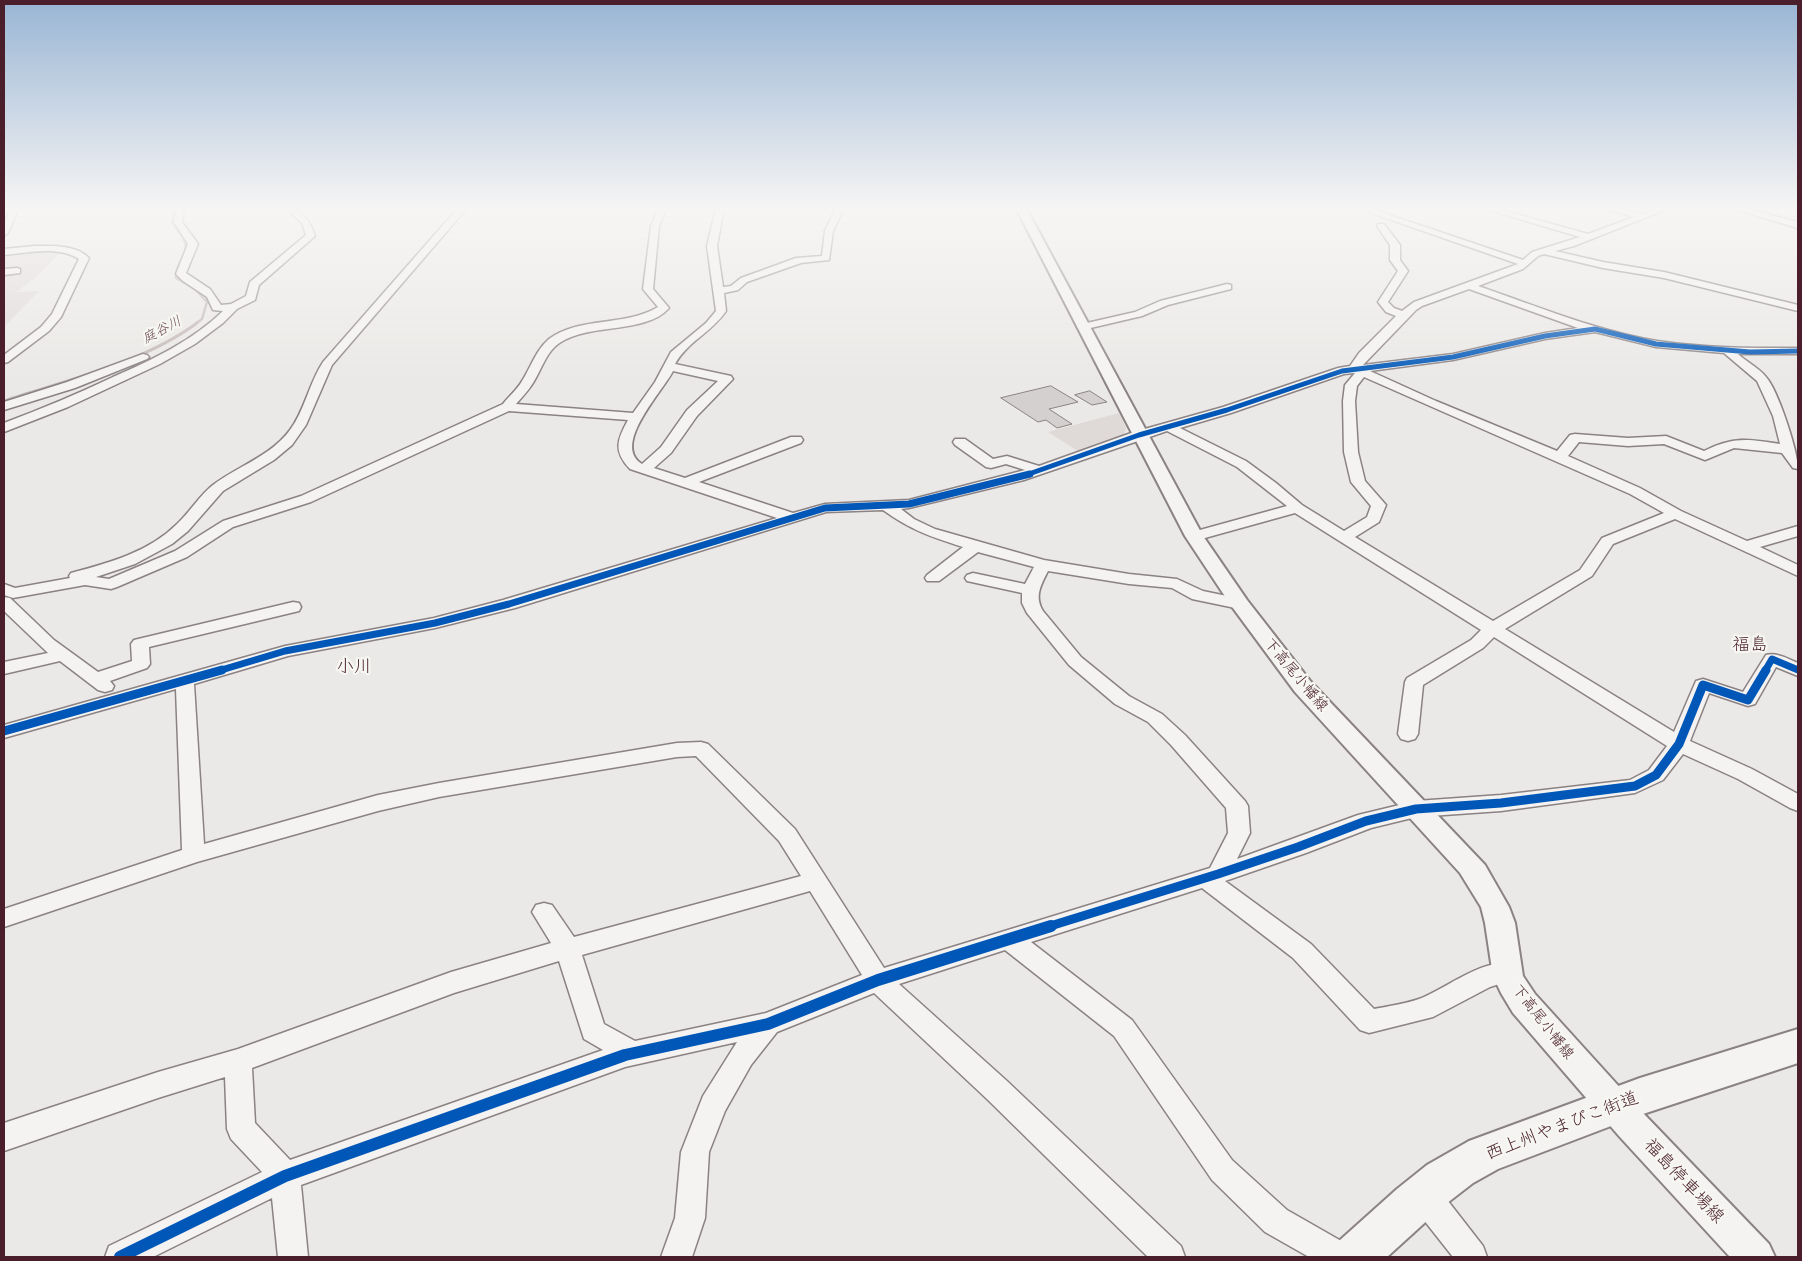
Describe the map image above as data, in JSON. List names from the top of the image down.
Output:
{
  "streets": {
    "highway": ["西上州やまびこ街道"],
    "main road": ["下高尾小幡線", "福島停車場線"]
  },
  "crossings": [
    ["下高尾小幡線", "西上州やまびこ街道"],
    ["下高尾小幡線", "福島停車場線"],
    ["西上州やまびこ街道", "福島停車場線"]
  ],
  "districts": ["福島", "小川"],
  "water": ["庭谷川"]
}
